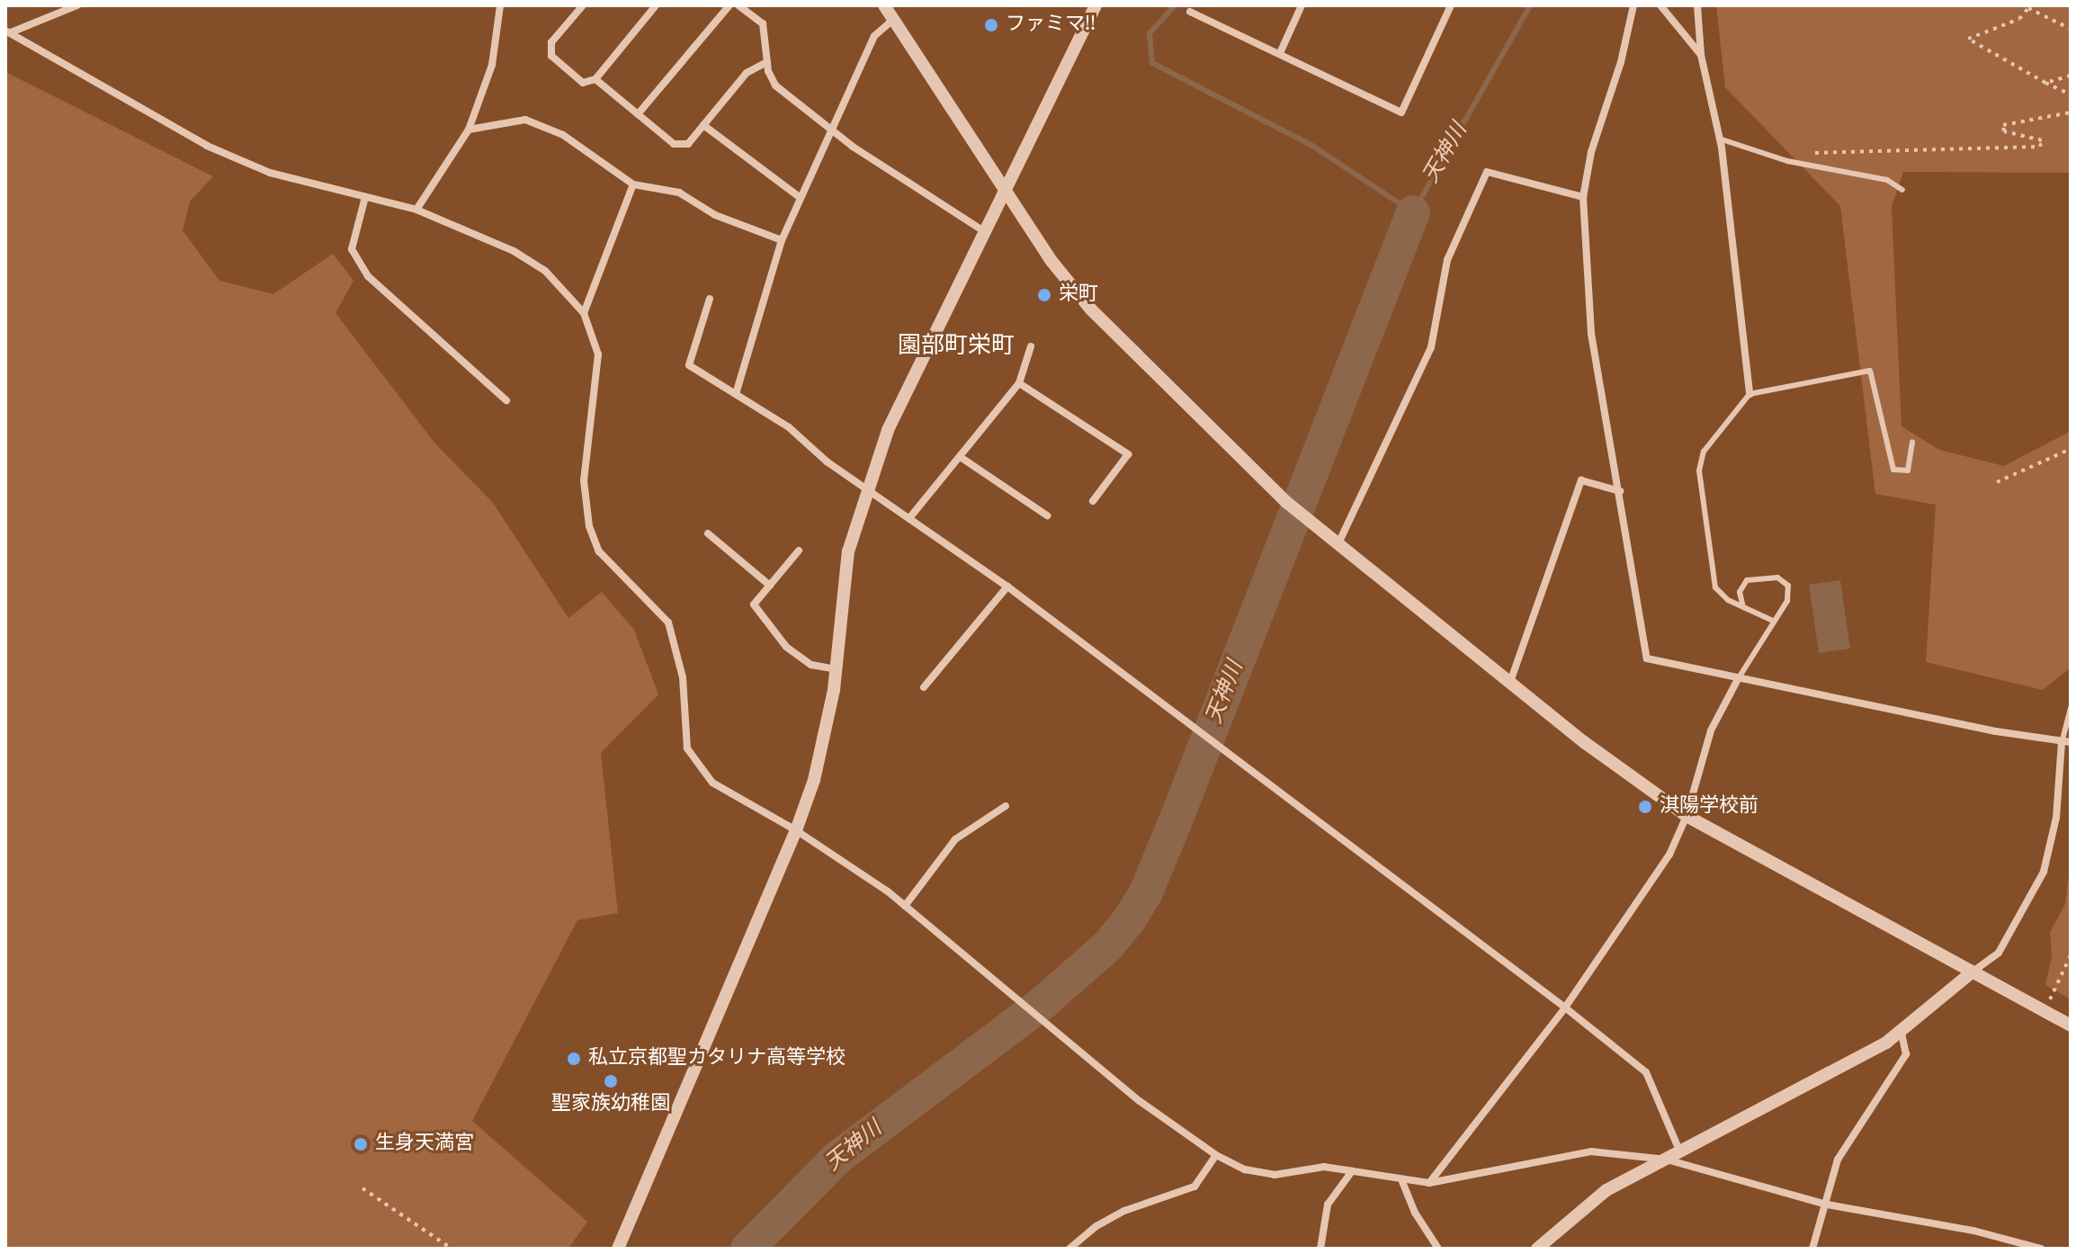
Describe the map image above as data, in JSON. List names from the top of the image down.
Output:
{
  "districts": ["園部町栄町"],
  "water": ["天神川"],
  "places": [
    "ファミマ!!",
    "栄町",
    "淇陽学校前",
    "私立京都聖カタリナ高等学校",
    "聖家族幼稚園",
    "生身天満宮"
  ]
}
